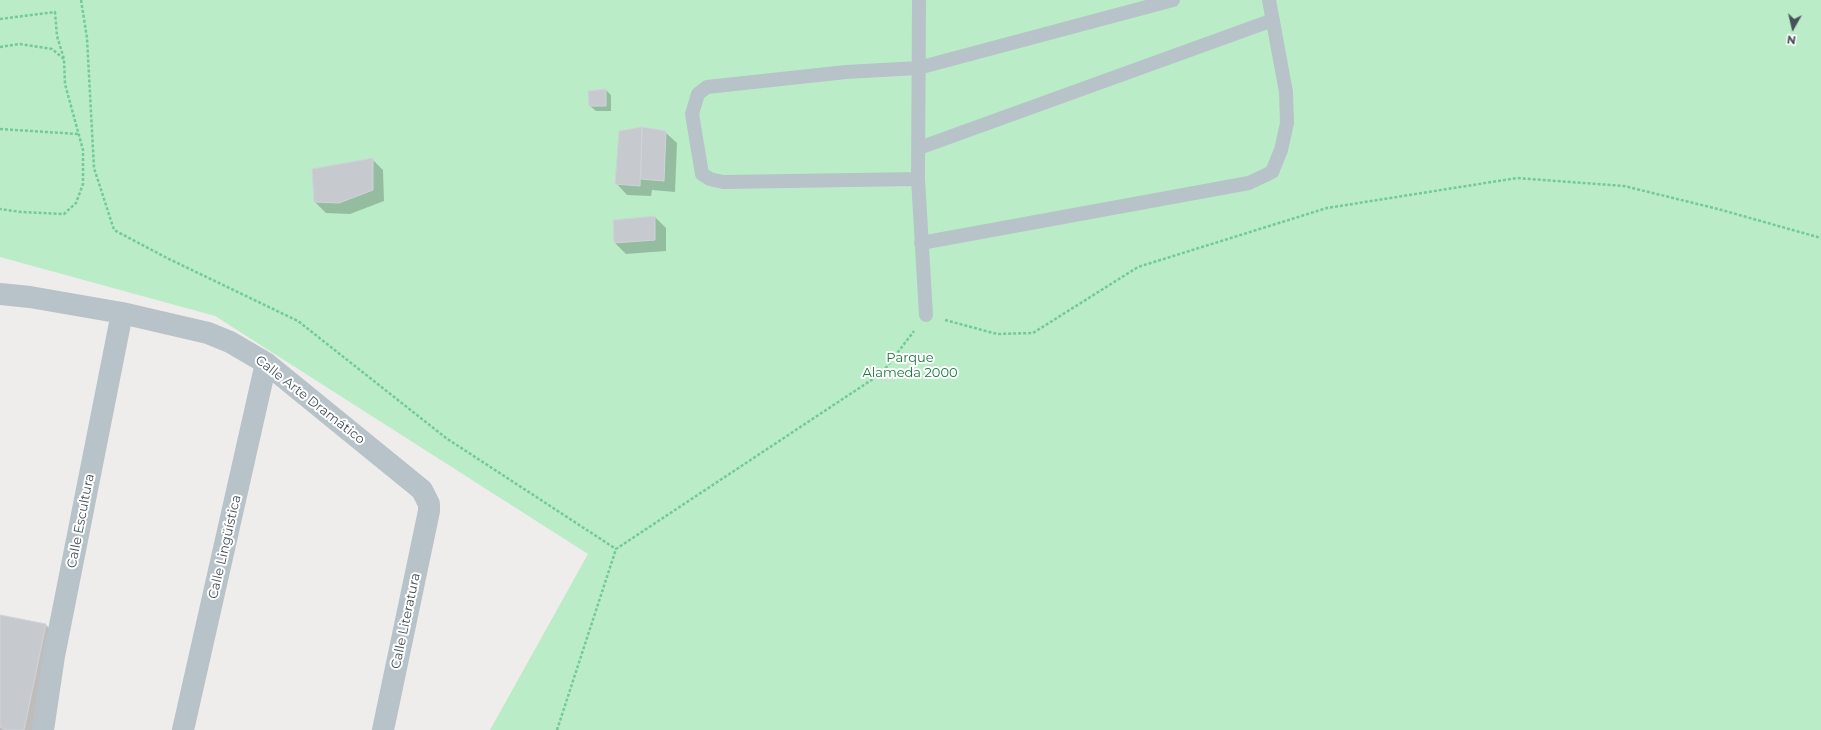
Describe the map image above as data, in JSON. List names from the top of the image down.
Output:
{
  "streets": {
    "street": [
      "Calle Arte Dramático",
      "Calle Escultura",
      "Calle Lingüística",
      "Calle Literatura"
    ]
  },
  "crossings": [
    ["Calle Arte Dramático", "Calle Escultura"],
    ["Calle Arte Dramático", "Calle Lingüística"],
    ["Calle Arte Dramático", "Calle Literatura"]
  ],
  "parks": ["Parque Alameda 2000"],
  "north": "bottom"
}
